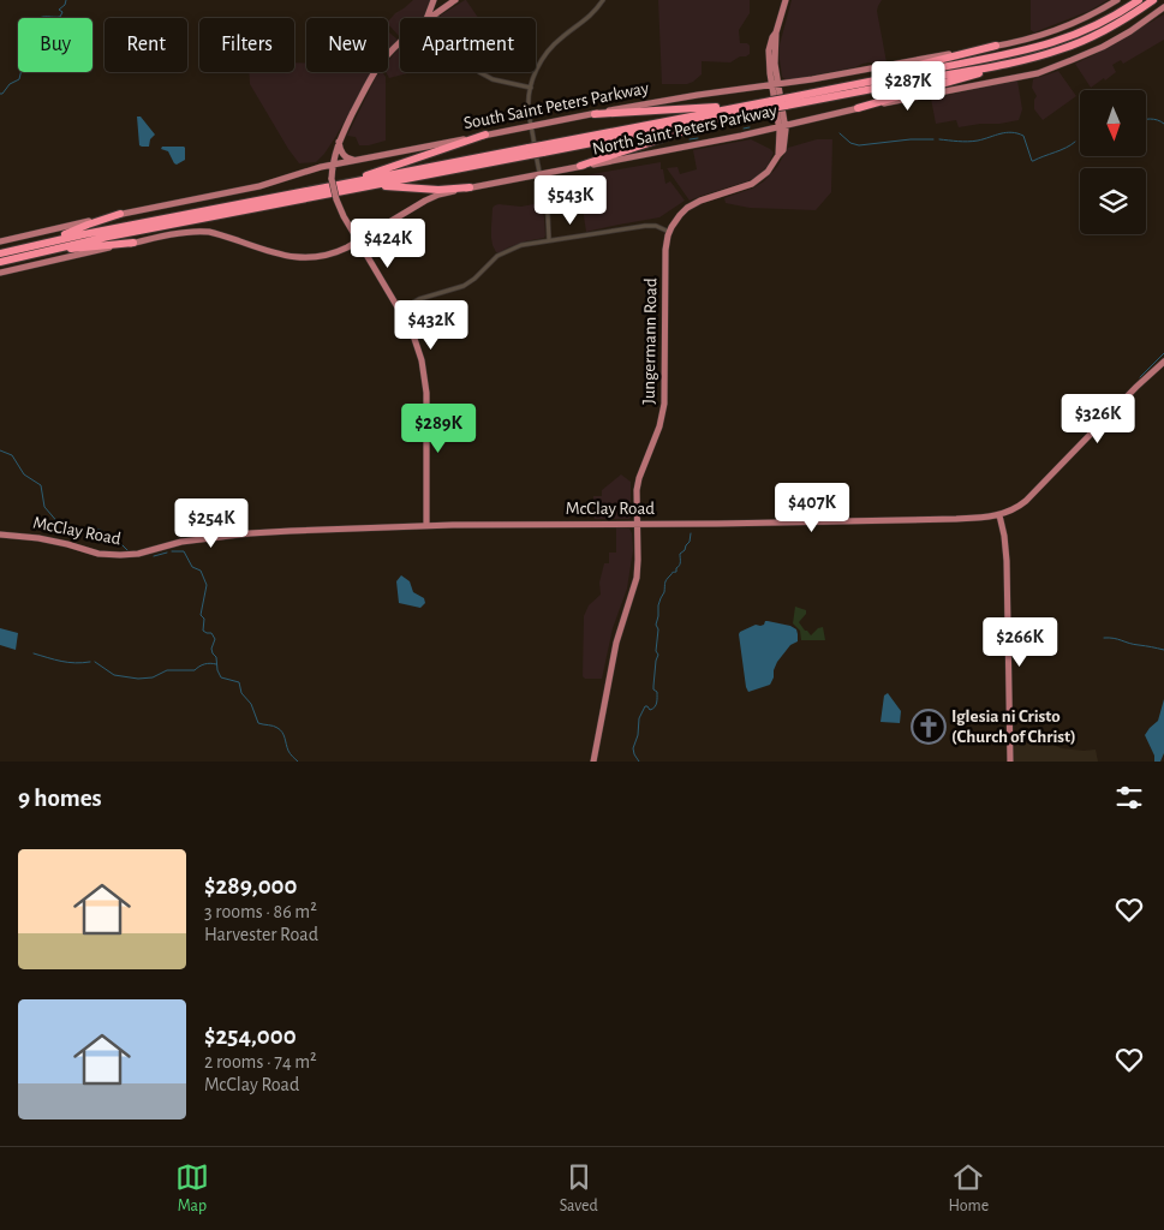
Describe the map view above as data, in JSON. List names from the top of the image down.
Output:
{
  "streets": {
    "main road": [
      "South Saint Peters Parkway",
      "North Saint Peters Parkway",
      "Jungermann Road",
      "McClay Road"
    ]
  },
  "crossings": [
    ["Jungermann Road", "McClay Road"]
  ],
  "places": {
    "church": ["Iglesia ni Cristo (Church of Christ)"]
  },
  "north": "bottom",
  "page": {
    "chip": [
      "Buy",
      "Rent",
      "Filters",
      "New",
      "Apartment"
    ],
    "price": [
      "$287K",
      "$543K",
      "$424K",
      "$432K",
      "$326K",
      "$289K",
      "$407K",
      "$254K",
      "$266K"
    ],
    "heading": "9 homes",
    "list": [
      {
        "name": "$289,000",
        "note": "3 rooms · 86 m² · Harvester Road"
      },
      {
        "name": "$254,000",
        "note": "2 rooms · 74 m² · McClay Road"
      }
    ],
    "tabs": ["Map", "Saved", "Home"]
  }
}
